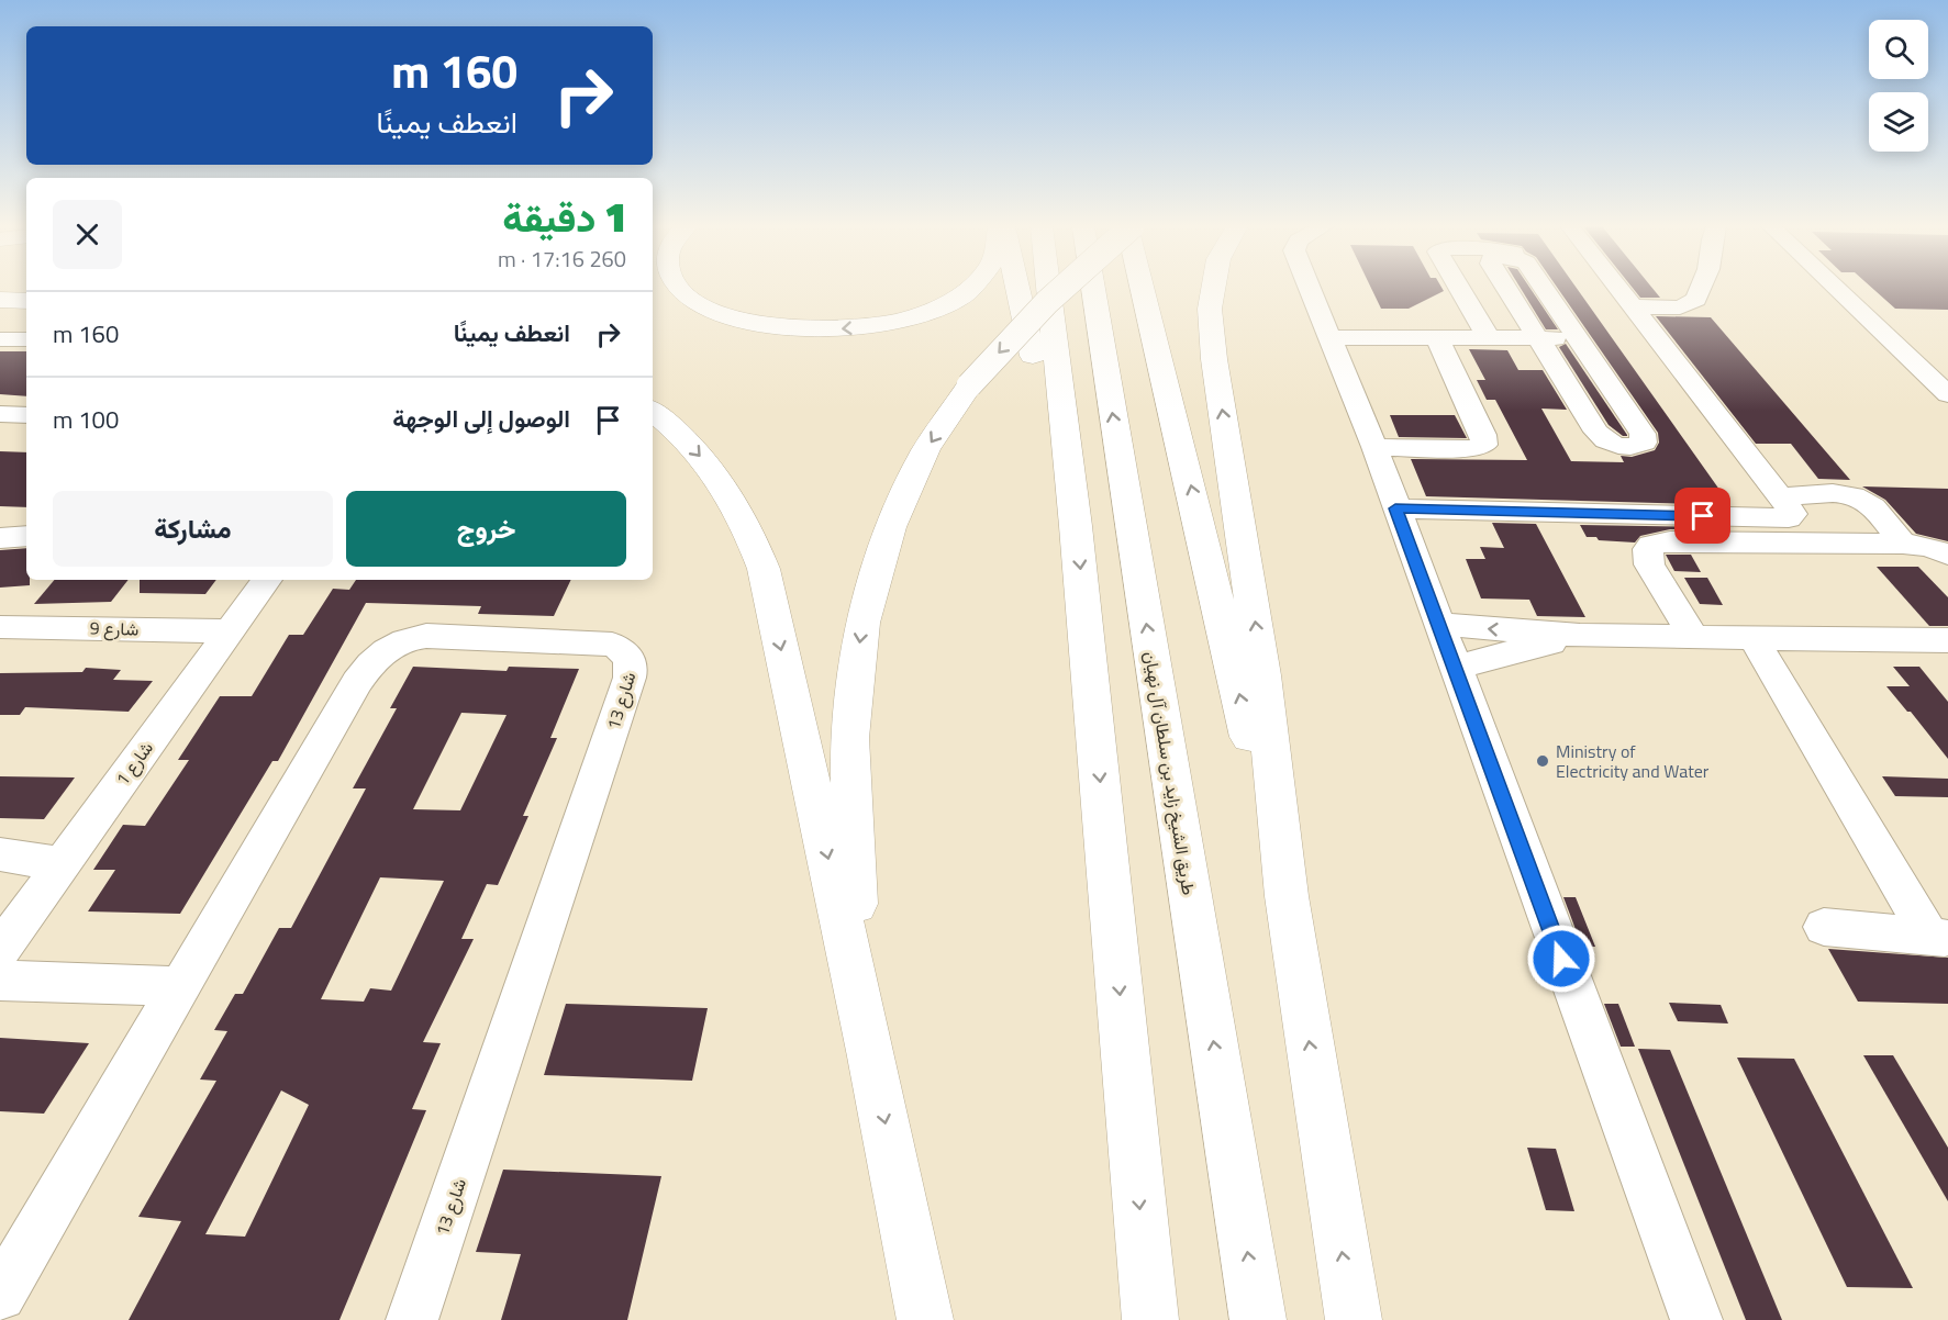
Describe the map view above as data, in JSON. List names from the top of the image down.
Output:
{
  "streets": {
    "highway": ["طريق الشيخ زايد بن سلطان آل نهيان"],
    "street": ["شارع 9", "شارع 13", "شارع 1"]
  },
  "crossings": [
    ["شارع 9", "شارع 1"]
  ],
  "places": ["Ministry of Electricity and Water"],
  "page": {
    "turn": ["160 m", "انعطف يمينًا"],
    "heading": ["1 دقيقة", "260 m · 17:16"],
    "list": [
      {
        "name": "انعطف يمينًا",
        "value": "160 m"
      },
      {
        "name": "الوصول إلى الوجهة",
        "value": "100 m"
      }
    ],
    "buttons": ["خروج", "مشاركة"]
  }
}
